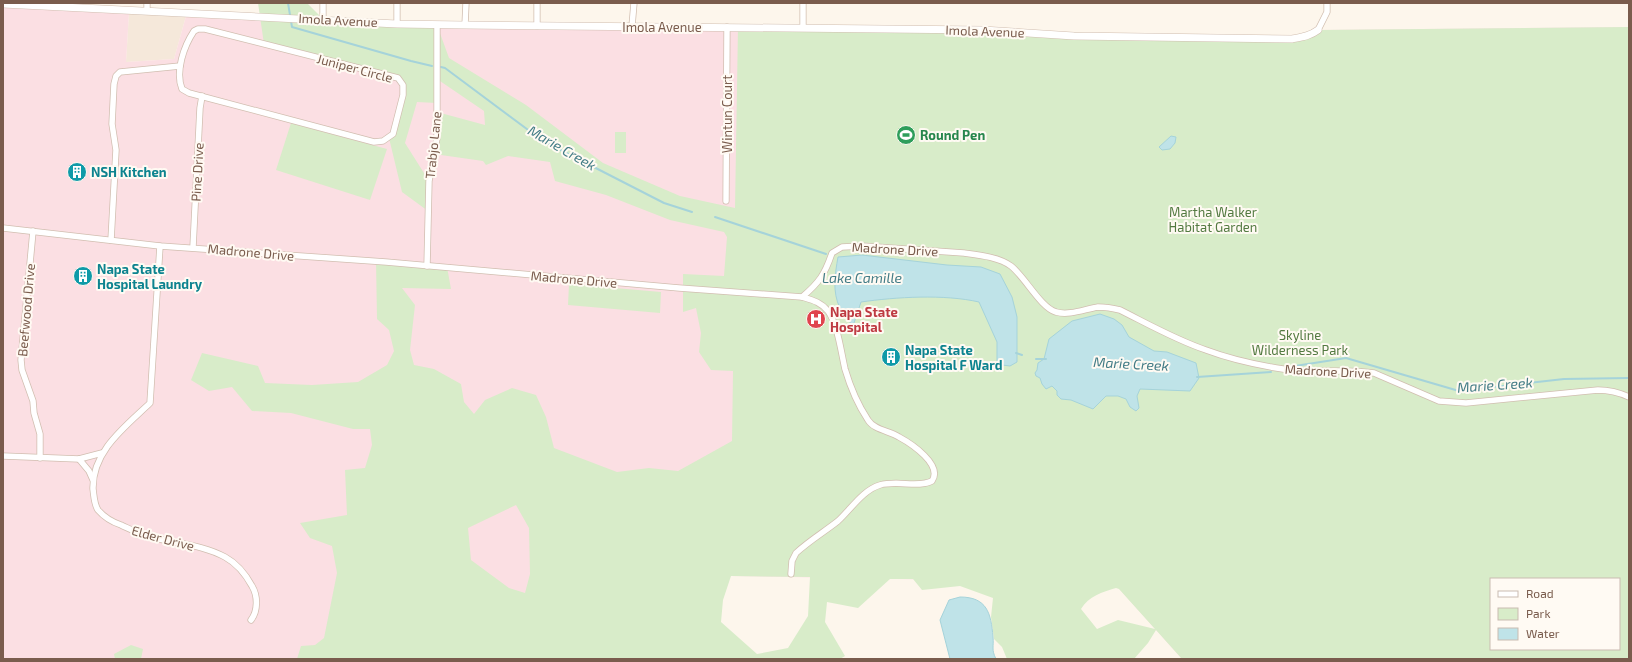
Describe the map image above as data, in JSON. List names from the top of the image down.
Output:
{
  "streets": {
    "street": [
      "Imola Avenue",
      "Juniper Circle",
      "Wintun Court",
      "Trabjo Lane",
      "Pine Drive",
      "Madrone Drive",
      "Beefwood Drive",
      "Elder Drive"
    ]
  },
  "crossings": [
    ["Imola Avenue", "Wintun Court"],
    ["Imola Avenue", "Trabjo Lane"],
    ["Juniper Circle", "Pine Drive"],
    ["Trabjo Lane", "Madrone Drive"],
    ["Pine Drive", "Madrone Drive"],
    ["Madrone Drive", "Beefwood Drive"],
    ["Madrone Drive", "Elder Drive"]
  ],
  "water": ["Marie Creek", "Lake Camille"],
  "parks": ["Martha Walker Habitat Garden", "Skyline Wilderness Park"],
  "places": {
    "sports": ["Round Pen"],
    "building": ["NSH Kitchen", "Napa State Hospital Laundry", "Napa State Hospital F Ward"],
    "hospital": ["Napa State Hospital"]
  },
  "legend": ["Road", "Park", "Water"]
}
